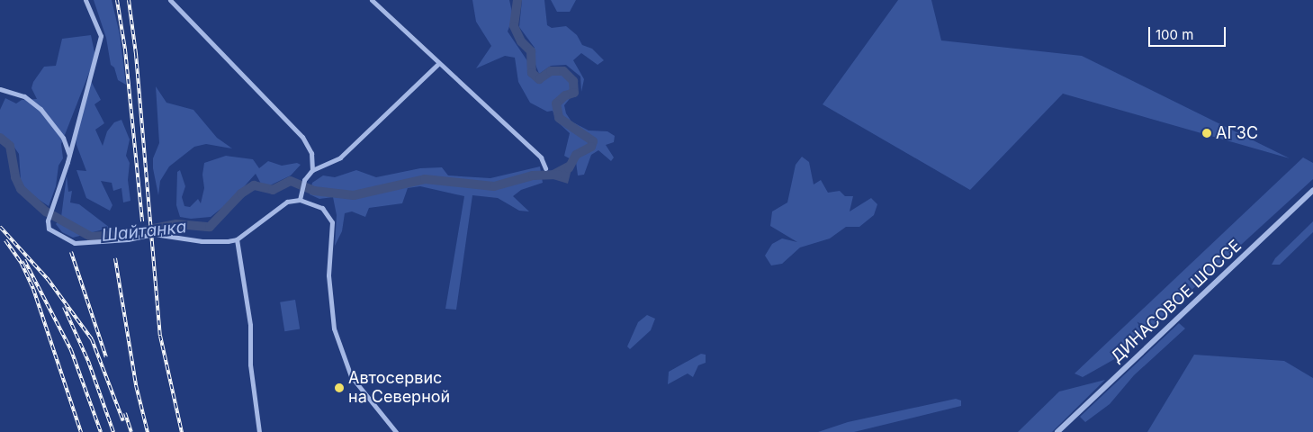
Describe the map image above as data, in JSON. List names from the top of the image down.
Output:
{
  "streets": {
    "street": ["ДИНАСОВОЕ ШОССЕ"]
  },
  "water": ["Шайтанка"],
  "places": ["АГЗС", "Автосервис на Северной"],
  "scale_bar": "100 m"
}
